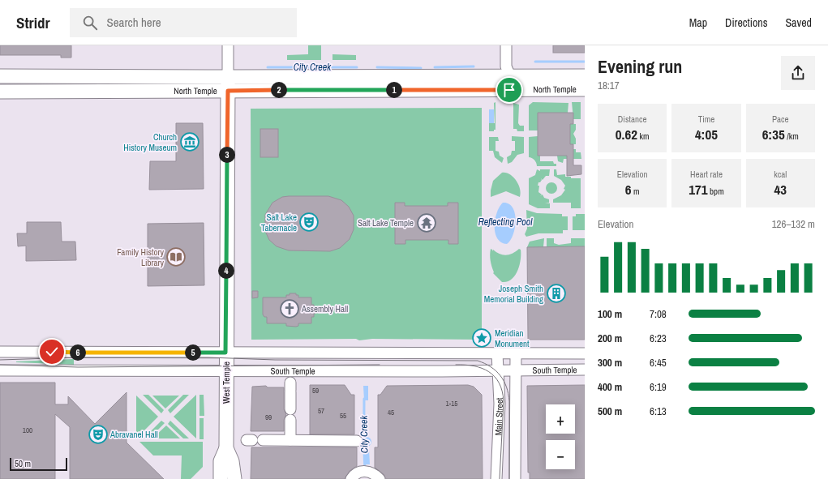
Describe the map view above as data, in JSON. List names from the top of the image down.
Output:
{
  "streets": {
    "main road": ["North Temple", "West Temple"],
    "street": ["South Temple", "Main Street"]
  },
  "crossings": [
    ["North Temple", "West Temple"],
    ["South Temple", "West Temple"],
    ["South Temple", "Main Street"]
  ],
  "water": ["City Creek", "Reflecting Pool"],
  "places": {
    "museum": ["Church History Museum"],
    "theatre": ["Salt Lake Tabernacle", "Abravanel Hall"],
    "temple": ["Salt Lake Temple"],
    "library": ["Family History Library"],
    "building": ["Joseph Smith Memorial Building"],
    "church": ["Assembly Hall"],
    "place": ["Meridian Monument"]
  },
  "house_numbers": [
    "59",
    "1-15",
    "57",
    "45",
    "55",
    "99",
    "100"
  ],
  "scale_bar": "50 m",
  "page": {
    "header": "Stridr",
    "search": "Search here",
    "nav": ["Map", "Directions", "Saved"],
    "heading": ["Evening run", "18:17"],
    "pins": [
      "1",
      "2",
      "3",
      "4",
      "5",
      "6"
    ],
    "stats": [
      ["Distance", "0.62 km"],
      ["Time", "4:05"],
      ["Pace", "6:35 /km"],
      ["Elevation", "6 m"],
      ["Heart rate", "171 bpm"],
      ["kcal", "43"]
    ],
    "chart": ["Elevation", "126–132 m"],
    "list": [
      {
        "name": "100 m",
        "note": "7:08"
      },
      {
        "name": "200 m",
        "note": "6:23"
      },
      {
        "name": "300 m",
        "note": "6:45"
      },
      {
        "name": "400 m",
        "note": "6:19"
      },
      {
        "name": "500 m",
        "note": "6:13"
      }
    ],
    "map_buttons": ["+", "−"],
    "scale": "50 m"
  }
}
